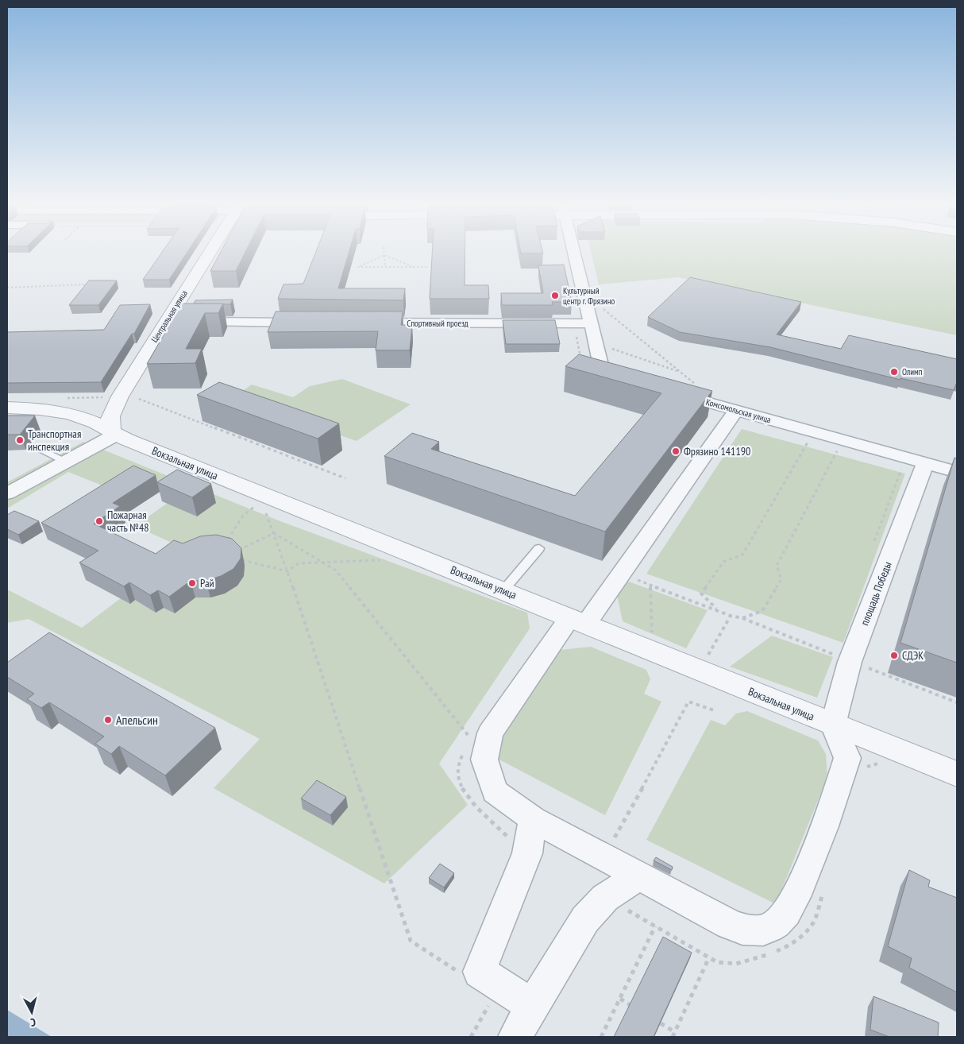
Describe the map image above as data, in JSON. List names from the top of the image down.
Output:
{
  "streets": {
    "street": [
      "Центральная улица",
      "Спортивный проезд",
      "Комсомольская улица",
      "Вокзальная улица",
      "площадь Победы"
    ]
  },
  "crossings": [
    ["Центральная улица", "Вокзальная улица"],
    ["Комсомольская улица", "площадь Победы"],
    ["Вокзальная улица", "площадь Победы"]
  ],
  "places": [
    "Культурный центр г. Фрязино",
    "Олимп",
    "Транспортная инспекция",
    "Фрязино 141190",
    "Пожарная часть №48",
    "Рай",
    "СДЭК",
    "Апельсин"
  ],
  "north": "bottom"
}
